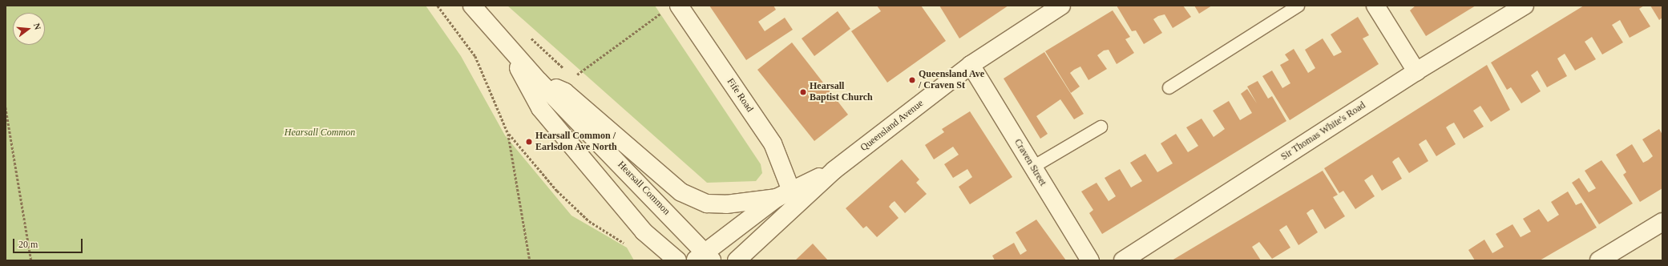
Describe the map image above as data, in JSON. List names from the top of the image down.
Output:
{
  "streets": {
    "main road": [
      "Fife Road",
      "Queensland Avenue",
      "Sir Thomas White's Road",
      "Craven Street",
      "Hearsall Common"
    ]
  },
  "crossings": [
    ["Fife Road", "Queensland Avenue"],
    ["Queensland Avenue", "Craven Street"],
    ["Queensland Avenue", "Hearsall Common"]
  ],
  "parks": ["Hearsall Common"],
  "places": ["Queensland Ave / Craven St", "Hearsall Baptist Church", "Hearsall Common / Earlsdon Ave North"],
  "scale_bar": "20 m",
  "north": "right"
}
